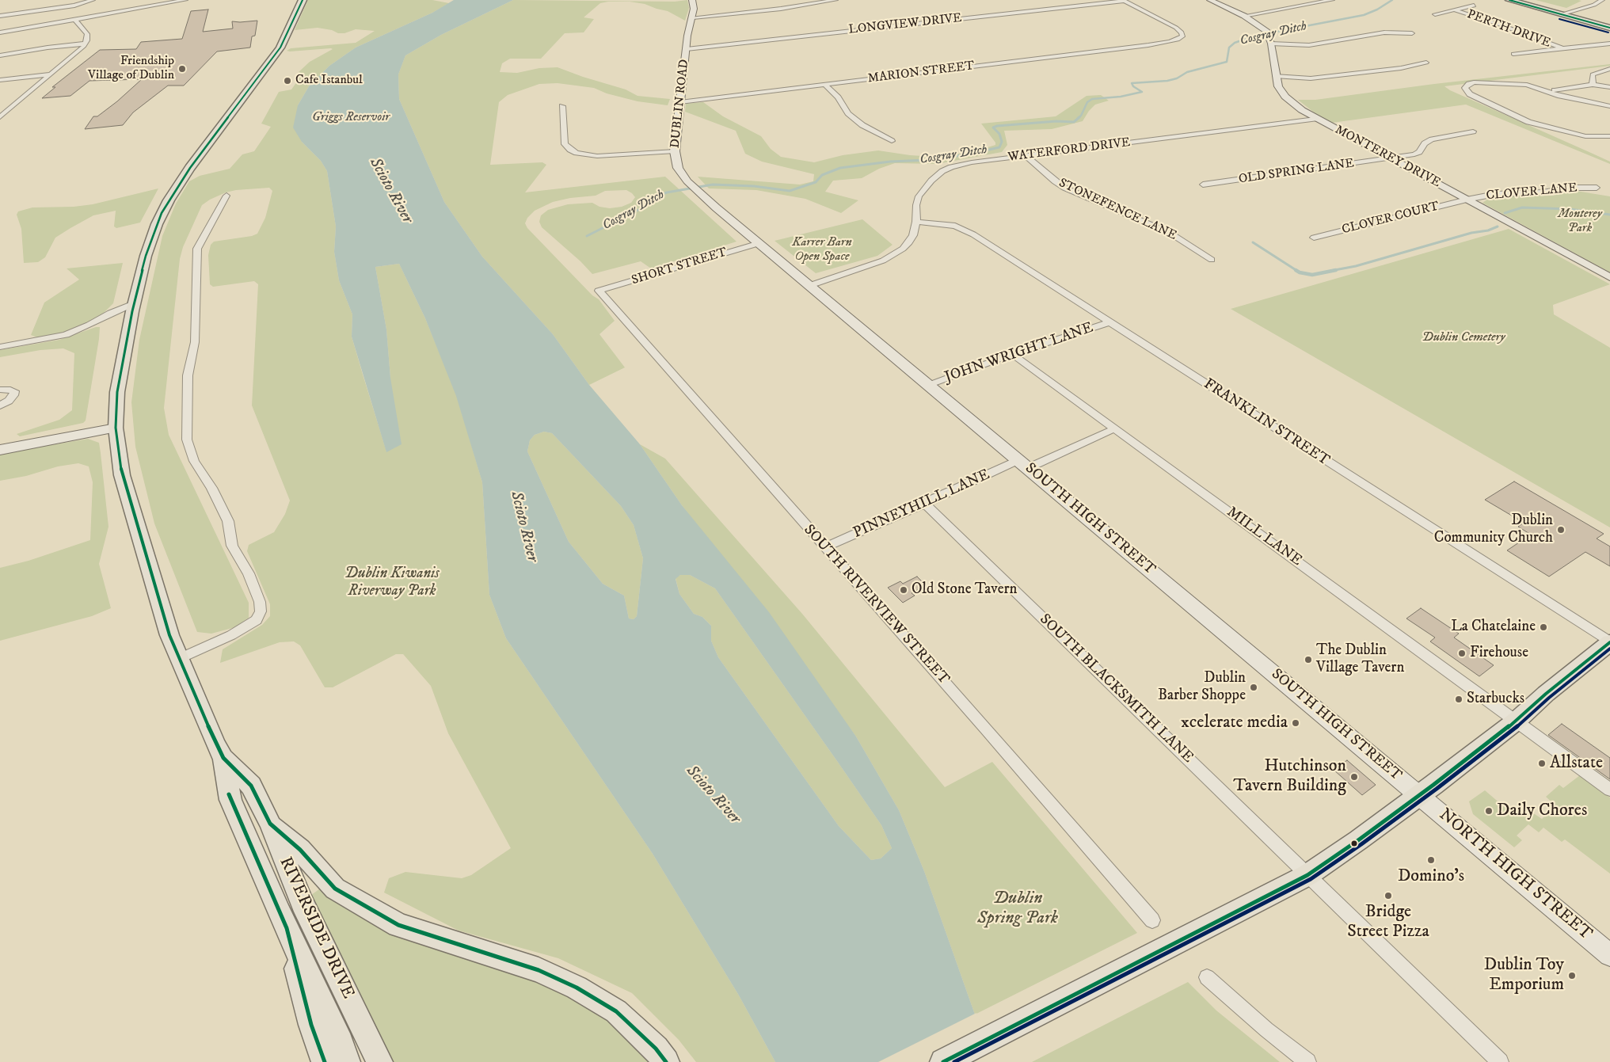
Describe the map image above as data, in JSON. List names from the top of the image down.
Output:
{
  "streets": {
    "main road": ["DUBLIN ROAD", "SOUTH HIGH STREET", "RIVERSIDE DRIVE"],
    "street": [
      "LONGVIEW DRIVE",
      "PERTH DRIVE",
      "MARION STREET",
      "WATERFORD DRIVE",
      "MONTEREY DRIVE",
      "OLD SPRING LANE",
      "CLOVER LANE",
      "STONEFENCE LANE",
      "CLOVER COURT",
      "SHORT STREET",
      "JOHN WRIGHT LANE",
      "FRANKLIN STREET",
      "PINNEYHILL LANE",
      "MILL LANE",
      "SOUTH RIVERVIEW STREET",
      "SOUTH BLACKSMITH LANE",
      "NORTH HIGH STREET"
    ]
  },
  "crossings": [
    ["LONGVIEW DRIVE", "MARION STREET"],
    ["LONGVIEW DRIVE", "DUBLIN ROAD"],
    ["MARION STREET", "DUBLIN ROAD"],
    ["DUBLIN ROAD", "SHORT STREET"],
    ["DUBLIN ROAD", "SOUTH HIGH STREET"],
    ["WATERFORD DRIVE", "MONTEREY DRIVE"],
    ["WATERFORD DRIVE", "STONEFENCE LANE"],
    ["WATERFORD DRIVE", "FRANKLIN STREET"],
    ["WATERFORD DRIVE", "SOUTH HIGH STREET"],
    ["MONTEREY DRIVE", "OLD SPRING LANE"],
    ["MONTEREY DRIVE", "CLOVER LANE"],
    ["MONTEREY DRIVE", "CLOVER COURT"],
    ["CLOVER LANE", "CLOVER COURT"],
    ["SHORT STREET", "SOUTH HIGH STREET"],
    ["SHORT STREET", "SOUTH RIVERVIEW STREET"],
    ["JOHN WRIGHT LANE", "FRANKLIN STREET"],
    ["JOHN WRIGHT LANE", "SOUTH HIGH STREET"],
    ["JOHN WRIGHT LANE", "MILL LANE"],
    ["PINNEYHILL LANE", "SOUTH HIGH STREET"],
    ["PINNEYHILL LANE", "MILL LANE"],
    ["PINNEYHILL LANE", "SOUTH RIVERVIEW STREET"],
    ["PINNEYHILL LANE", "SOUTH BLACKSMITH LANE"],
    ["SOUTH HIGH STREET", "NORTH HIGH STREET"]
  ],
  "water": ["Cosgray Ditch", "Griggs Reservoir", "Scioto River"],
  "parks": [
    "Monterey Park",
    "Karrer Barn Open Space",
    "Dublin Cemetery",
    "Dublin Kiwanis Riverway Park",
    "Dublin Spring Park"
  ],
  "places": [
    "Friendship Village of Dublin",
    "Cafe Istanbul",
    "Dublin Community Church",
    "Old Stone Tavern",
    "La Chatelaine",
    "Firehouse",
    "The Dublin Village Tavern",
    "Dublin Barber Shoppe",
    "Starbucks",
    "xcelerate media",
    "Allstate",
    "Hutchinson Tavern Building",
    "Daily Chores",
    "Domino's",
    "Bridge Street Pizza",
    "Dublin Toy Emporium"
  ]
}
